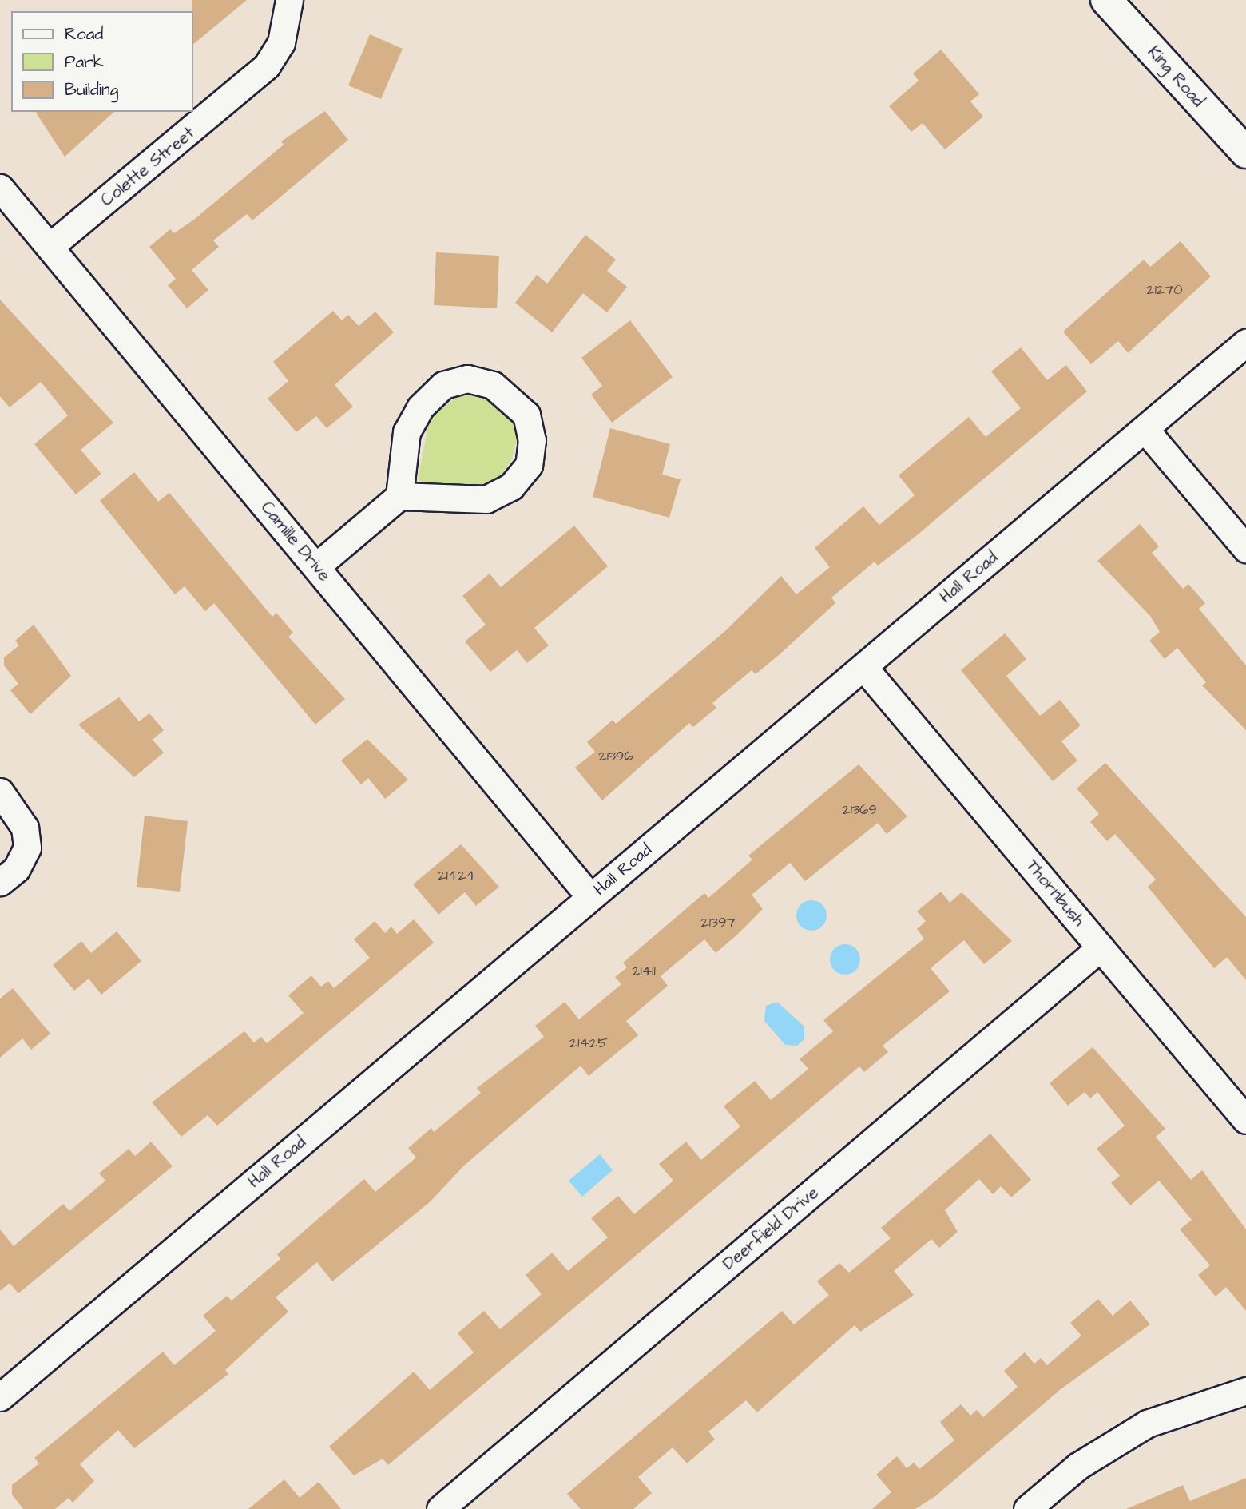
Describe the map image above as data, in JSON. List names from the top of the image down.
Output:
{
  "streets": {
    "main road": ["King Road"],
    "street": [
      "Colette Street",
      "Camille Drive",
      "Hall Road",
      "Thornbush",
      "Deerfield Drive"
    ]
  },
  "crossings": [
    ["Colette Street", "Camille Drive"],
    ["Camille Drive", "Hall Road"],
    ["Hall Road", "Thornbush"],
    ["Thornbush", "Deerfield Drive"]
  ],
  "house_numbers": [
    "21270",
    "21396",
    "21369",
    "21424",
    "21397",
    "21411",
    "21425"
  ],
  "legend": ["Road", "Park", "Building"]
}
